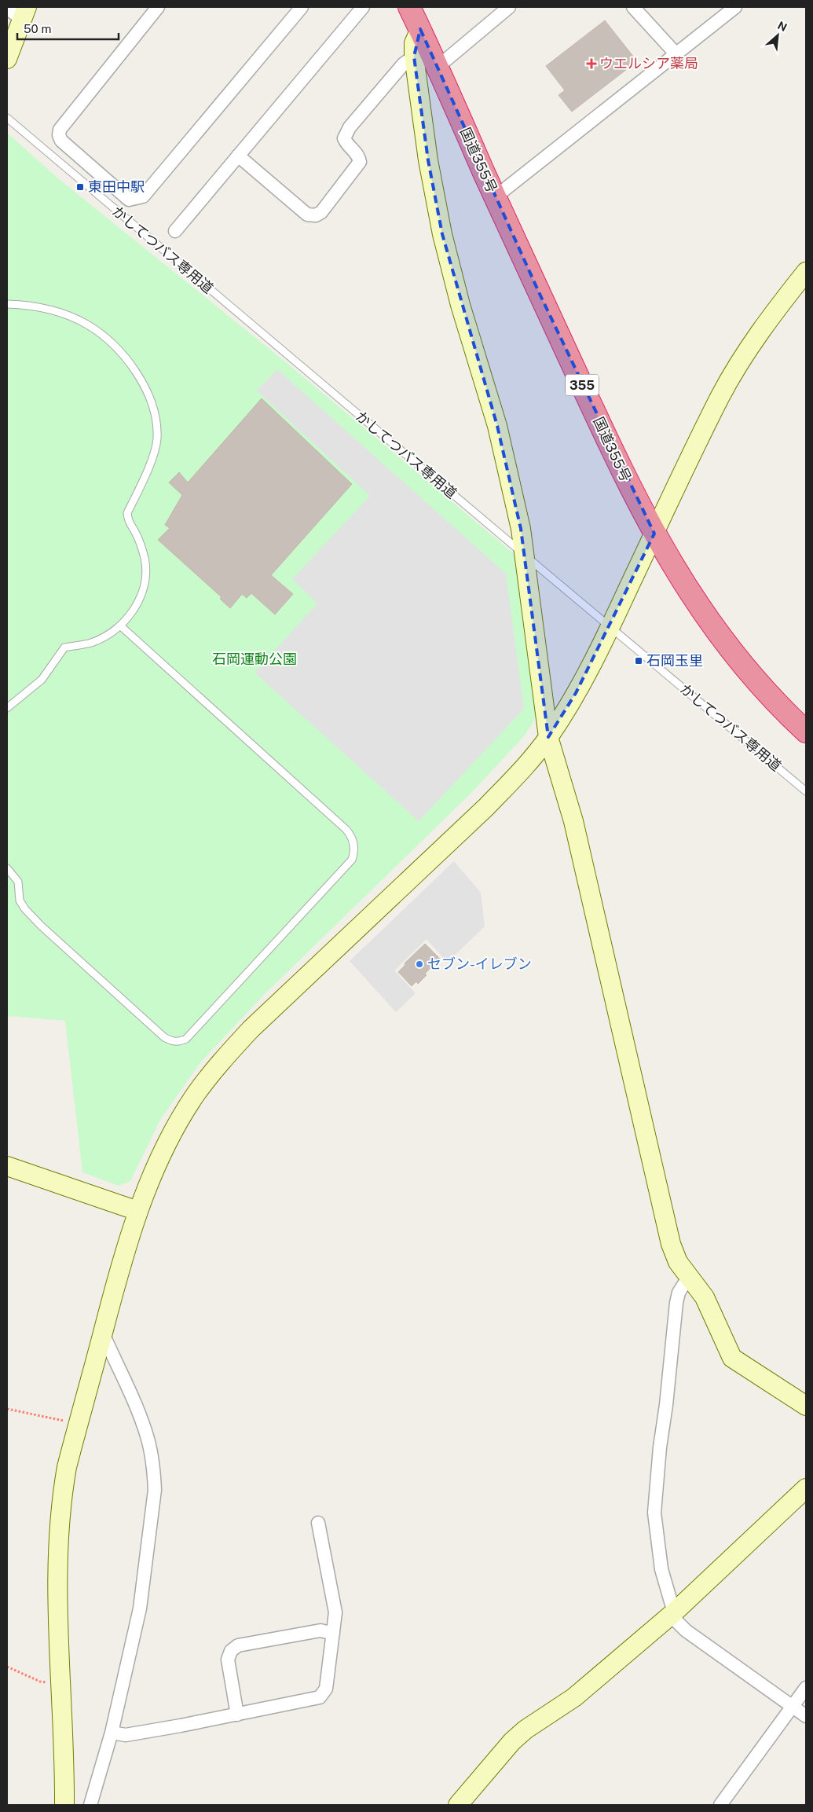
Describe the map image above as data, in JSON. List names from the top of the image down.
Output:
{
  "streets": {
    "highway": ["国道355号", "355"],
    "lane": ["かしてつバス専用道"]
  },
  "parks": ["石岡運動公園"],
  "places": {
    "health": ["ウエルシア薬局"],
    "transit": ["東田中駅", "石岡玉里"],
    "other": ["セブン-イレブン"]
  },
  "scale_bar": "50 m",
  "north": "top right"
}
